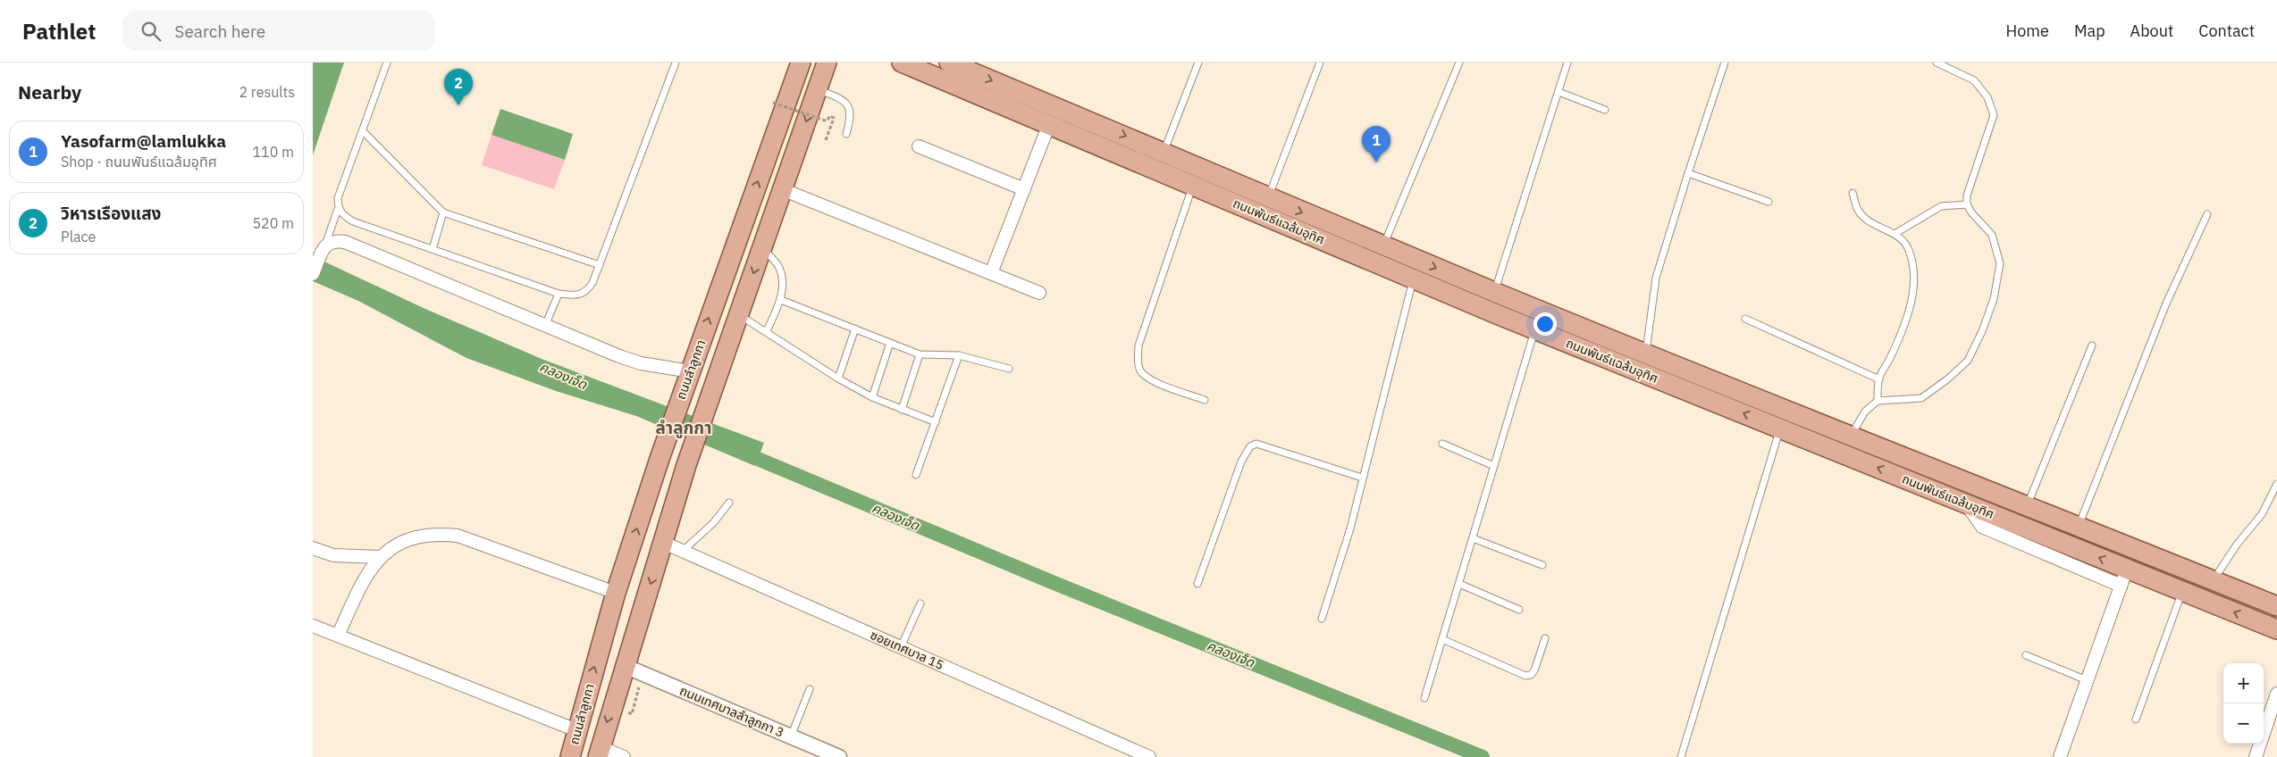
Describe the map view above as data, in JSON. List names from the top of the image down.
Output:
{
  "streets": {
    "main road": ["ถนนพันธ์แฉล้มอุทิศ", "ถนนลำลูกกา"],
    "street": ["ซอยเทศบาล 15", "ถนนเทศบาลลำลูกกา 3"]
  },
  "districts": ["ลำลูกกา"],
  "water": ["คลองเจ็ด"],
  "page": {
    "header": "Pathlet",
    "search": "Search here",
    "nav": [
      "Home",
      "Map",
      "About",
      "Contact"
    ],
    "heading": ["Nearby", "2 results"],
    "pins": ["2", "1"],
    "list": [
      {
        "mark": "1",
        "name": "Yasofarm@lamlukka",
        "note": "Shop · ถนนพันธ์แฉล้มอุทิศ",
        "value": "110 m"
      },
      {
        "mark": "2",
        "name": "วิหารเรืองแสง",
        "note": "Place",
        "value": "520 m"
      }
    ],
    "map_buttons": ["+", "−"]
  }
}
